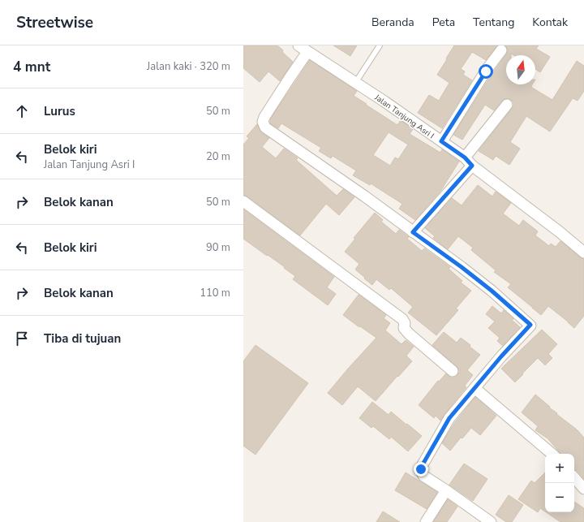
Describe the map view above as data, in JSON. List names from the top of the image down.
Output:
{
  "streets": {
    "street": ["Jalan Tanjung Asri I"]
  },
  "north": "top",
  "page": {
    "header": "Streetwise",
    "nav": [
      "Beranda",
      "Peta",
      "Tentang",
      "Kontak"
    ],
    "heading": ["4 mnt", "Jalan kaki · 320 m"],
    "list": [
      ["Lurus", "50 m"],
      ["Belok kiri", "Jalan Tanjung Asri I", "20 m"],
      ["Belok kanan", "50 m"],
      ["Belok kiri", "90 m"],
      ["Belok kanan", "110 m"],
      "Tiba di tujuan"
    ],
    "map_buttons": ["+", "−"]
  }
}
